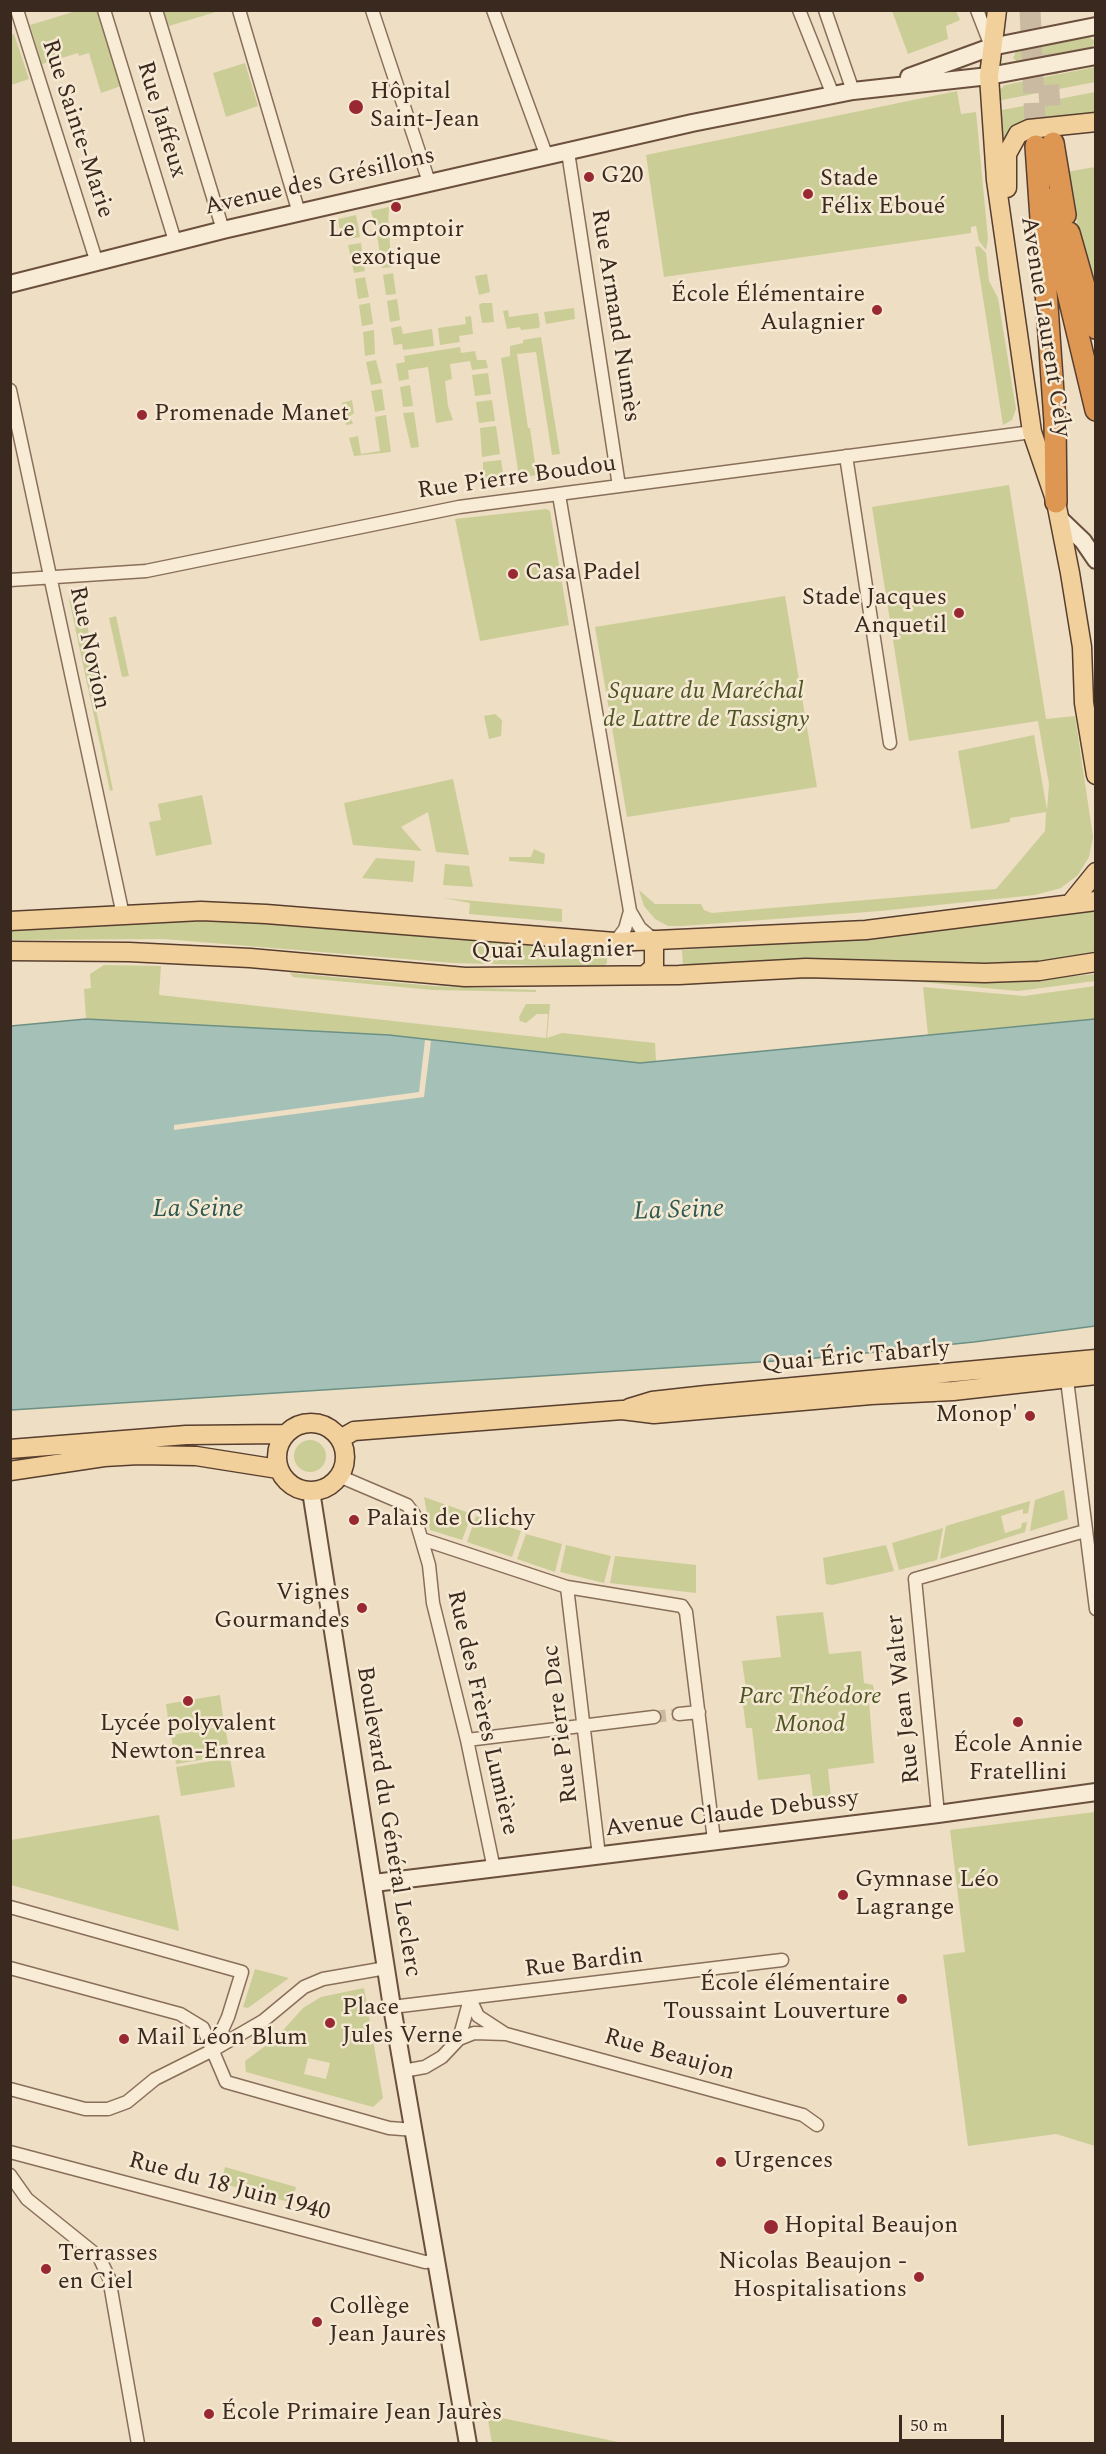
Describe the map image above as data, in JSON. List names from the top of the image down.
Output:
{
  "streets": {
    "main road": [
      "Avenue des Grésillons",
      "Avenue Laurent Cély",
      "Quai Aulagnier",
      "Quai Éric Tabarly",
      "Avenue Claude Debussy",
      "Boulevard du Général Leclerc"
    ],
    "street": [
      "Rue Jaffeux",
      "Rue Sainte-Marie",
      "Rue Armand Numès",
      "Rue Pierre Boudou",
      "Rue Novion",
      "Rue Jean Walter",
      "Rue des Frères Lumière",
      "Rue Pierre Dac",
      "Rue Bardin",
      "Rue Beaujon",
      "Rue du 18 Juin 1940"
    ]
  },
  "crossings": [
    ["Rue Jaffeux", "Avenue des Grésillons"],
    ["Rue Sainte-Marie", "Avenue des Grésillons"],
    ["Avenue des Grésillons", "Rue Armand Numès"],
    ["Avenue des Grésillons", "Avenue Laurent Cély"],
    ["Rue Armand Numès", "Rue Pierre Boudou"],
    ["Avenue Laurent Cély", "Rue Pierre Boudou"],
    ["Rue Pierre Boudou", "Rue Novion"],
    ["Rue Novion", "Quai Aulagnier"],
    ["Quai Éric Tabarly", "Rue des Frères Lumière"],
    ["Quai Éric Tabarly", "Boulevard du Général Leclerc"],
    ["Rue Jean Walter", "Avenue Claude Debussy"],
    ["Rue des Frères Lumière", "Avenue Claude Debussy"],
    ["Rue des Frères Lumière", "Boulevard du Général Leclerc"],
    ["Rue Pierre Dac", "Avenue Claude Debussy"],
    ["Avenue Claude Debussy", "Boulevard du Général Leclerc"],
    ["Boulevard du Général Leclerc", "Rue Bardin"],
    ["Boulevard du Général Leclerc", "Rue du 18 Juin 1940"],
    ["Rue Bardin", "Rue Beaujon"]
  ],
  "water": ["La Seine"],
  "parks": ["Square du Maréchal de Lattre de Tassigny", "Parc Théodore Monod"],
  "places": [
    "Hôpital Saint-Jean",
    "G20",
    "Stade Félix Eboué",
    "Le Comptoir exotique",
    "École Élémentaire Aulagnier",
    "Promenade Manet",
    "Casa Padel",
    "Stade Jacques Anquetil",
    "Monop'",
    "Palais de Clichy",
    "Vignes Gourmandes",
    "Lycée polyvalent Newton-Enrea",
    "École Annie Fratellini",
    "Gymnase Léo Lagrange",
    "École élémentaire Toussaint Louverture",
    "Place Jules Verne",
    "Mail Léon Blum",
    "Urgences",
    "Hopital Beaujon",
    "Terrasses en Ciel",
    "Nicolas Beaujon - Hospitalisations",
    "Collège Jean Jaurès",
    "École Primaire Jean Jaurès"
  ],
  "scale_bar": "50 m"
}
